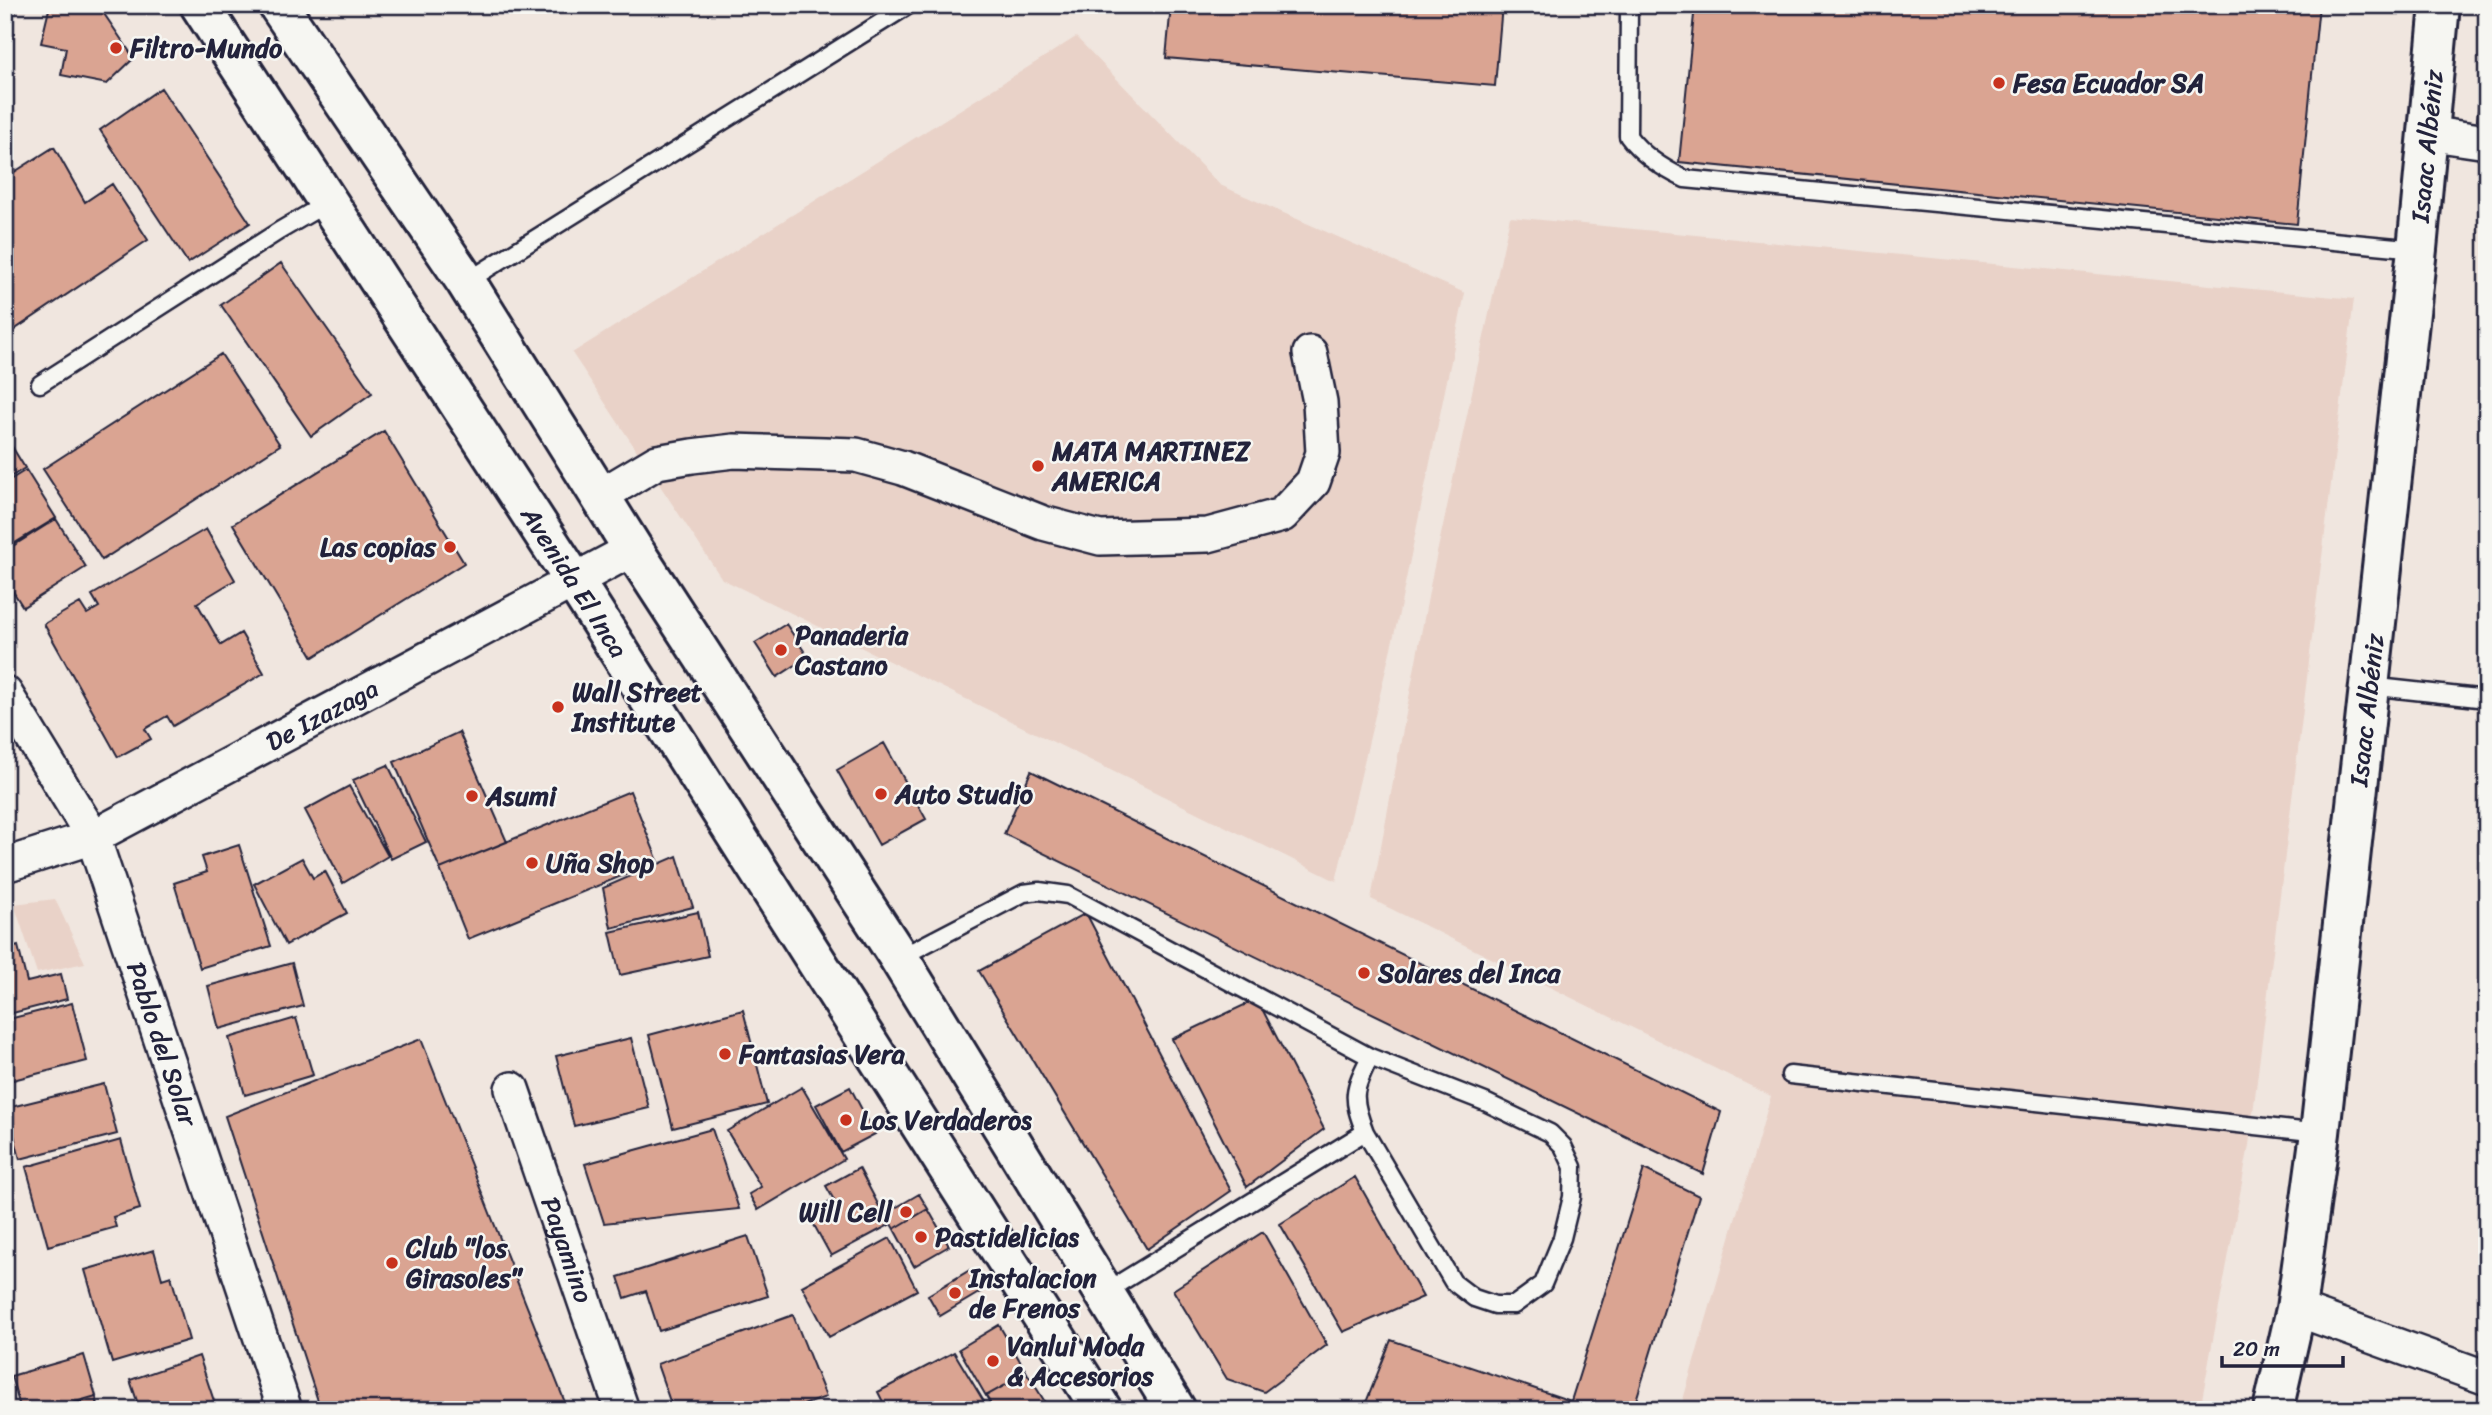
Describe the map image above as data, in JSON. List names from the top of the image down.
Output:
{
  "streets": {
    "main road": ["Isaac Albéniz", "Avenida El Inca"],
    "street": ["De Izazaga", "Pablo del Solar", "Payamino"]
  },
  "crossings": [
    ["Avenida El Inca", "De Izazaga"],
    ["De Izazaga", "Pablo del Solar"]
  ],
  "places": [
    "Filtro-Mundo",
    "Fesa Ecuador SA",
    "MATA MARTINEZ AMERICA",
    "Las copias",
    "Panaderia Castano",
    "Wall Street Institute",
    "Auto Studio",
    "Asumi",
    "Uña Shop",
    "Solares del Inca",
    "Fantasias Vera",
    "Los Verdaderos",
    "Will Cell",
    "Pastidelicias",
    "Club \"los Girasoles\"",
    "Instalacion de Frenos",
    "Vanlui Moda & Accesorios"
  ],
  "scale_bar": "20 m"
}
